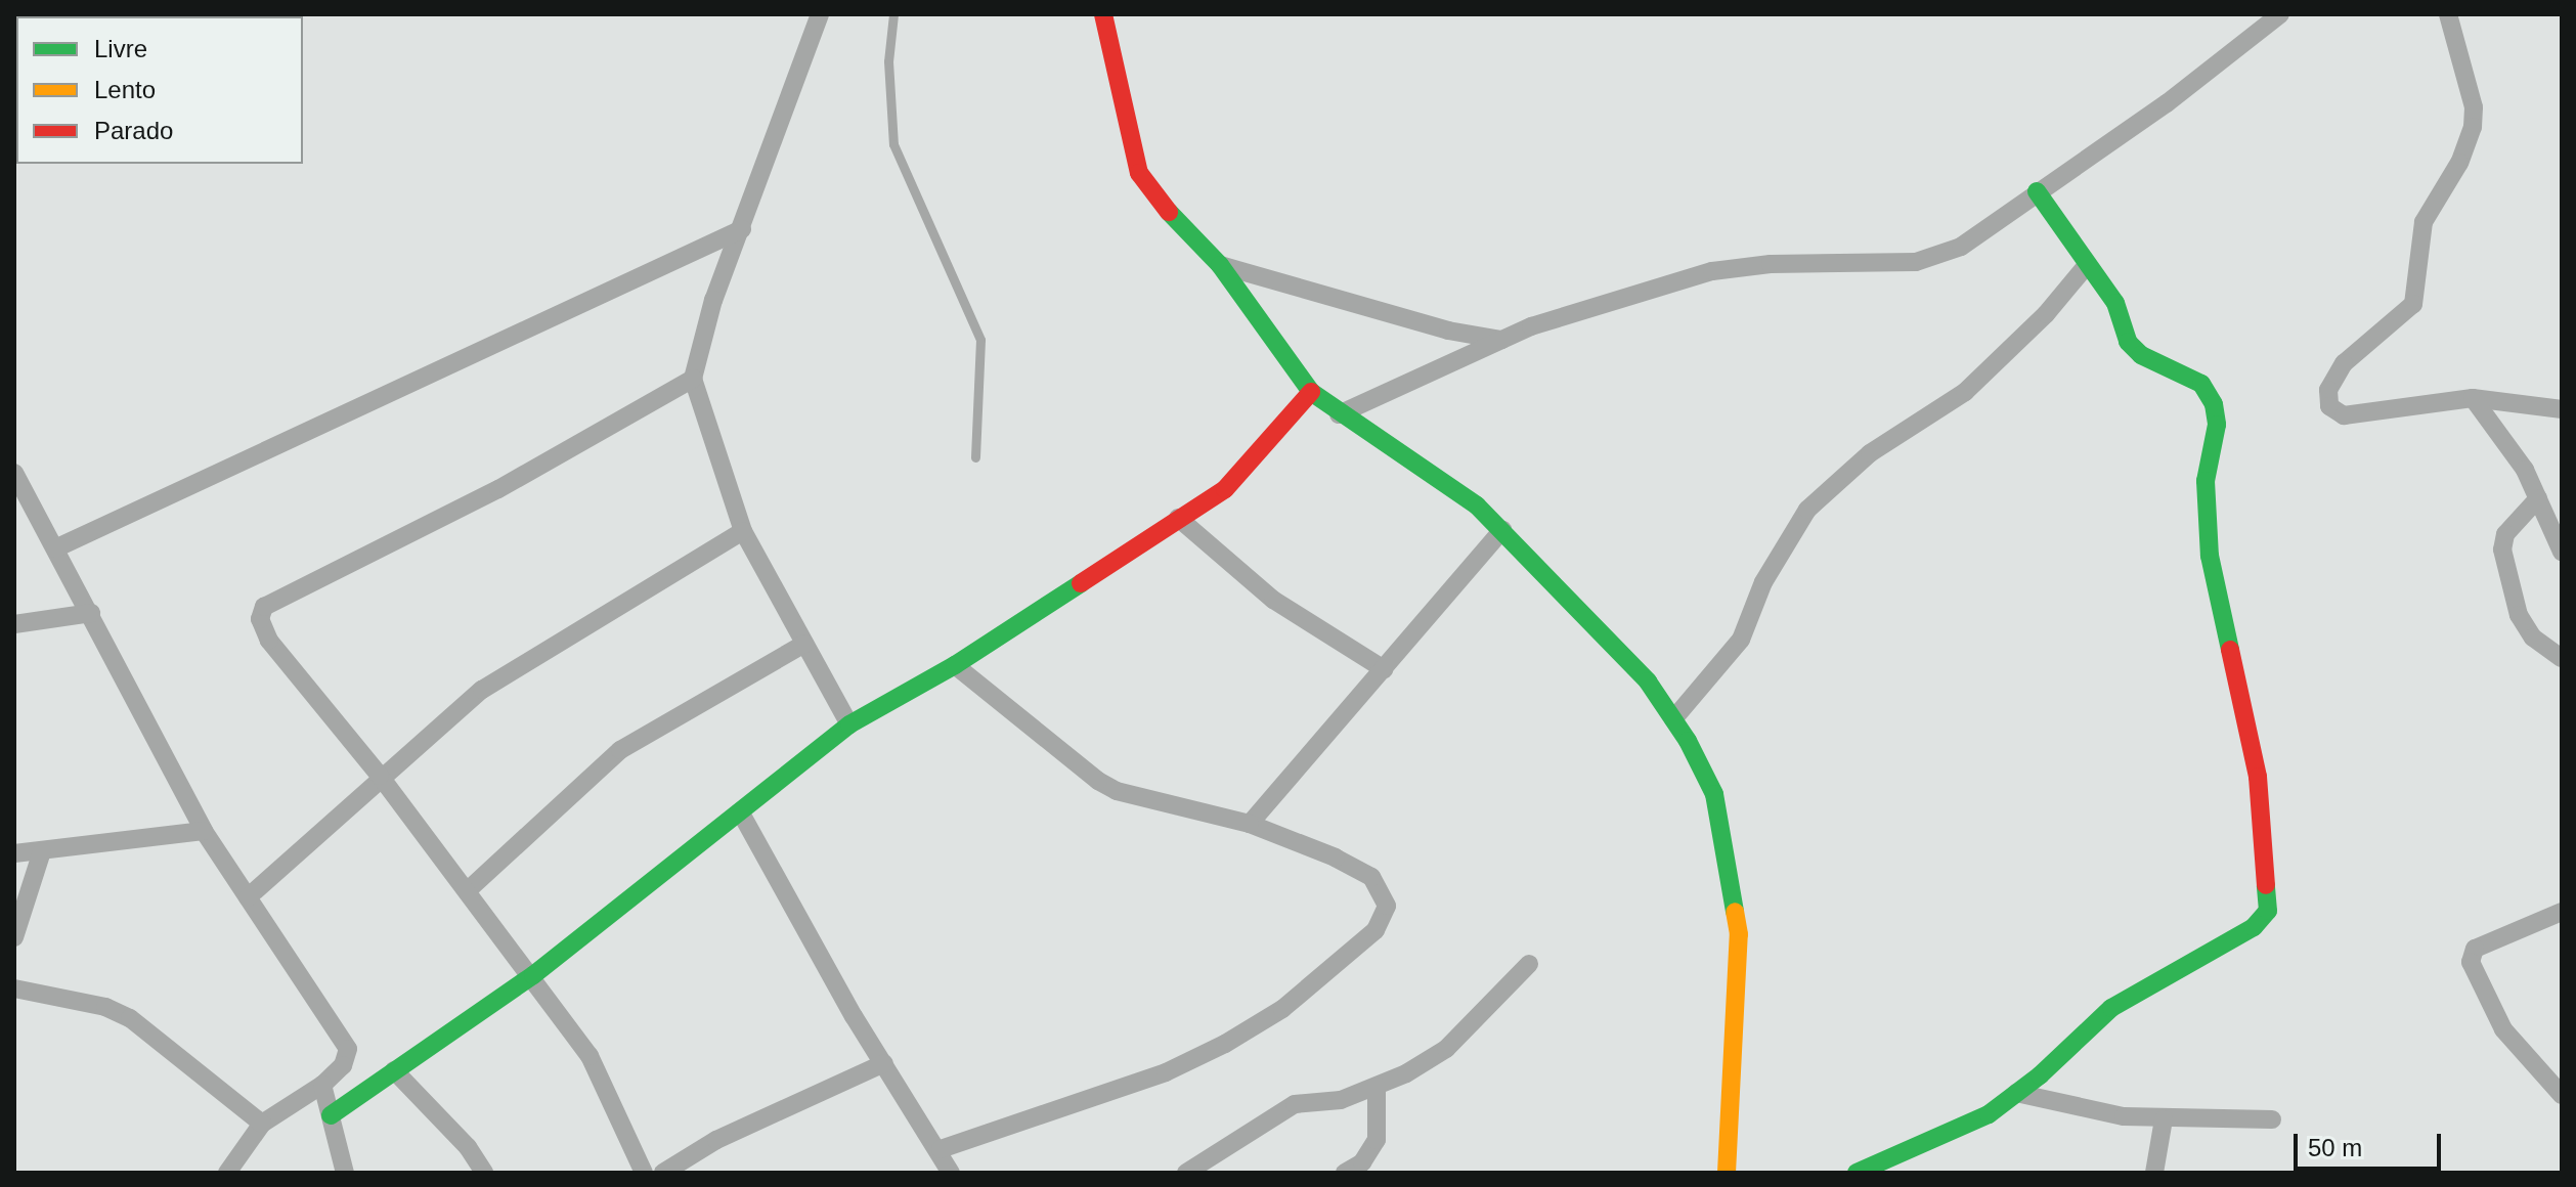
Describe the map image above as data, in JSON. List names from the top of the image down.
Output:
{
  "legend": ["Livre", "Lento", "Parado"],
  "scale_bar": "50 m"
}
